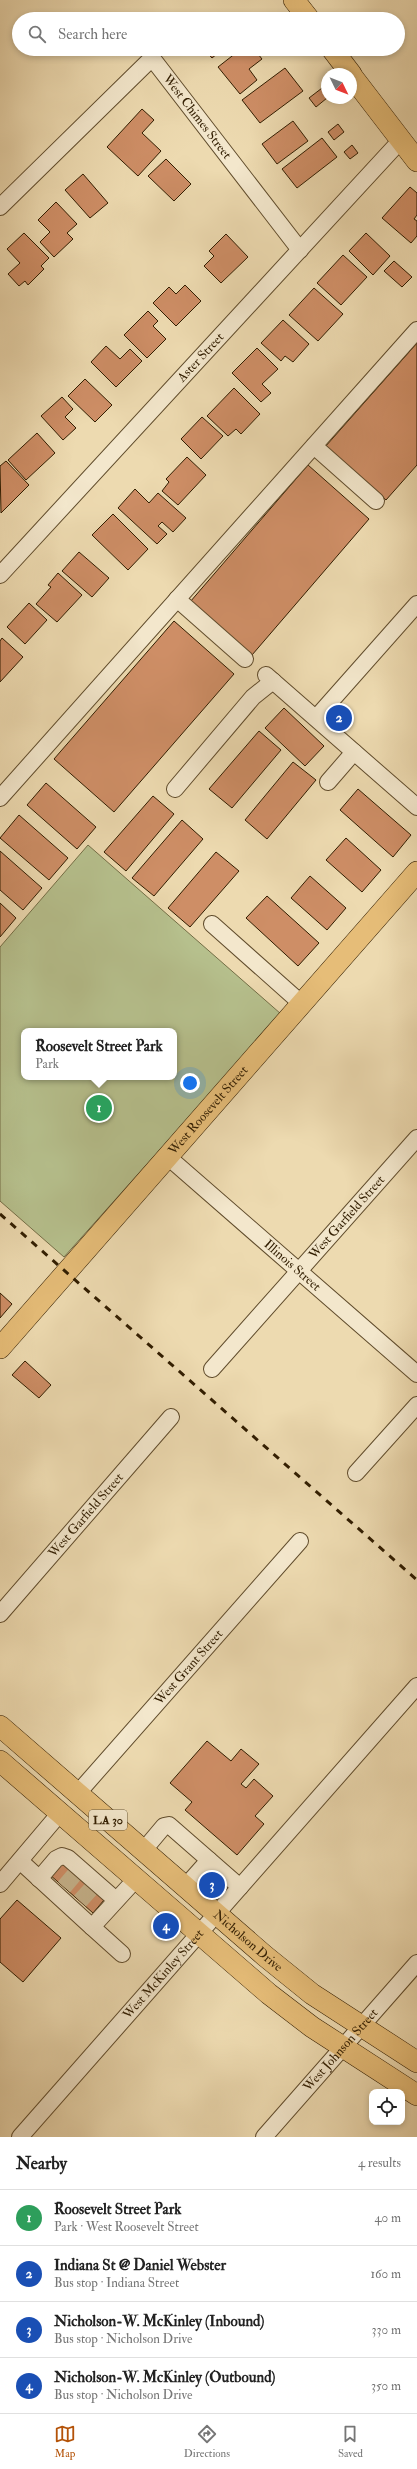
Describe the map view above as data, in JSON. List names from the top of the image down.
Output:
{
  "streets": {
    "main road": ["West Roosevelt Street", "LA 30", "Nicholson Drive"],
    "street": [
      "West Chimes Street",
      "Aster Street",
      "West Garfield Street",
      "Illinois Street",
      "West Grant Street",
      "West McKinley Street",
      "West Johnson Street"
    ]
  },
  "crossings": [
    ["West Chimes Street", "Aster Street"],
    ["West Roosevelt Street", "Illinois Street"],
    ["West Garfield Street", "Illinois Street"],
    ["West Grant Street", "Nicholson Drive"],
    ["Nicholson Drive", "West McKinley Street"],
    ["Nicholson Drive", "West Johnson Street"]
  ],
  "north": "bottom right",
  "page": {
    "search": "Search here",
    "pins": [
      "2",
      "1",
      "3",
      "4"
    ],
    "popup": ["Roosevelt Street Park", "Park"],
    "heading": ["Nearby", "4 results"],
    "list": [
      {
        "mark": "1",
        "name": "Roosevelt Street Park",
        "note": "Park · West Roosevelt Street",
        "value": "40 m"
      },
      {
        "mark": "2",
        "name": "Indiana St @ Daniel Webster",
        "note": "Bus stop · Indiana Street",
        "value": "160 m"
      },
      {
        "mark": "3",
        "name": "Nicholson-W. McKinley (Inbound)",
        "note": "Bus stop · Nicholson Drive",
        "value": "330 m"
      },
      {
        "mark": "4",
        "name": "Nicholson-W. McKinley (Outbound)",
        "note": "Bus stop · Nicholson Drive",
        "value": "350 m"
      }
    ],
    "nav": ["Map", "Directions", "Saved"]
  }
}
